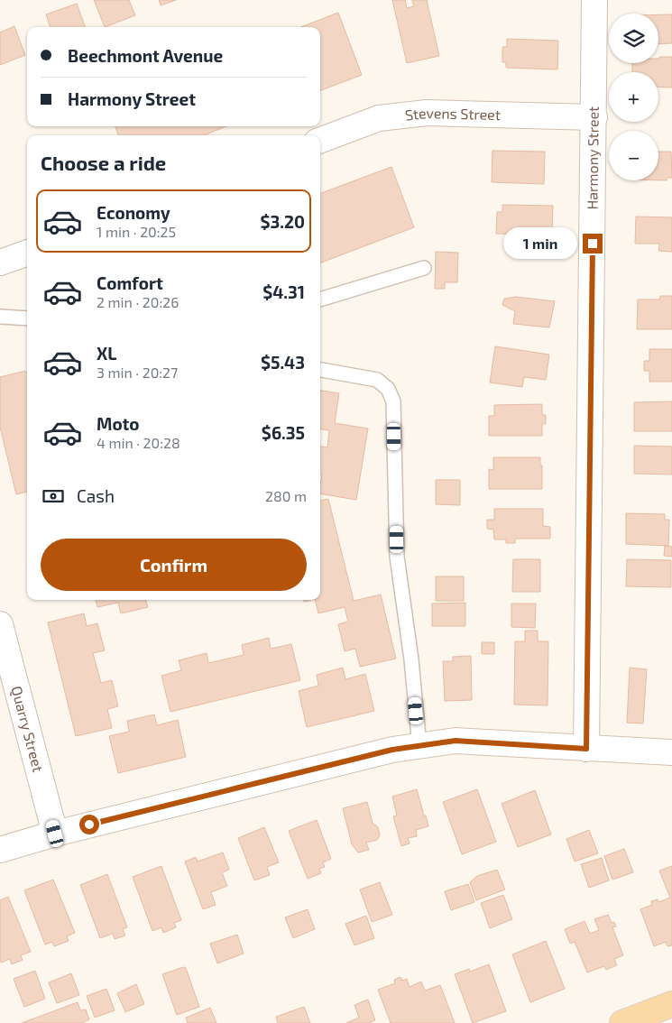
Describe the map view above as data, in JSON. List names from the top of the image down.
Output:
{
  "streets": {
    "street": ["Stevens Street", "Harmony Street", "Quarry Street"]
  },
  "crossings": [
    ["Stevens Street", "Harmony Street"]
  ],
  "page": {
    "map_buttons": ["+", "−"],
    "banner": ["Beechmont Avenue", "Harmony Street"],
    "heading": "Choose a ride",
    "list": [
      {
        "name": "Economy",
        "note": "1 min · 20:25",
        "value": "$3.20"
      },
      {
        "name": "Comfort",
        "note": "2 min · 20:26",
        "value": "$4.31"
      },
      {
        "name": "XL",
        "note": "3 min · 20:27",
        "value": "$5.43"
      },
      {
        "name": "Moto",
        "note": "4 min · 20:28",
        "value": "$6.35"
      }
    ],
    "bubble": "1 min",
    "pay": ["Cash", "280 m"],
    "buttons": "Confirm"
  }
}
